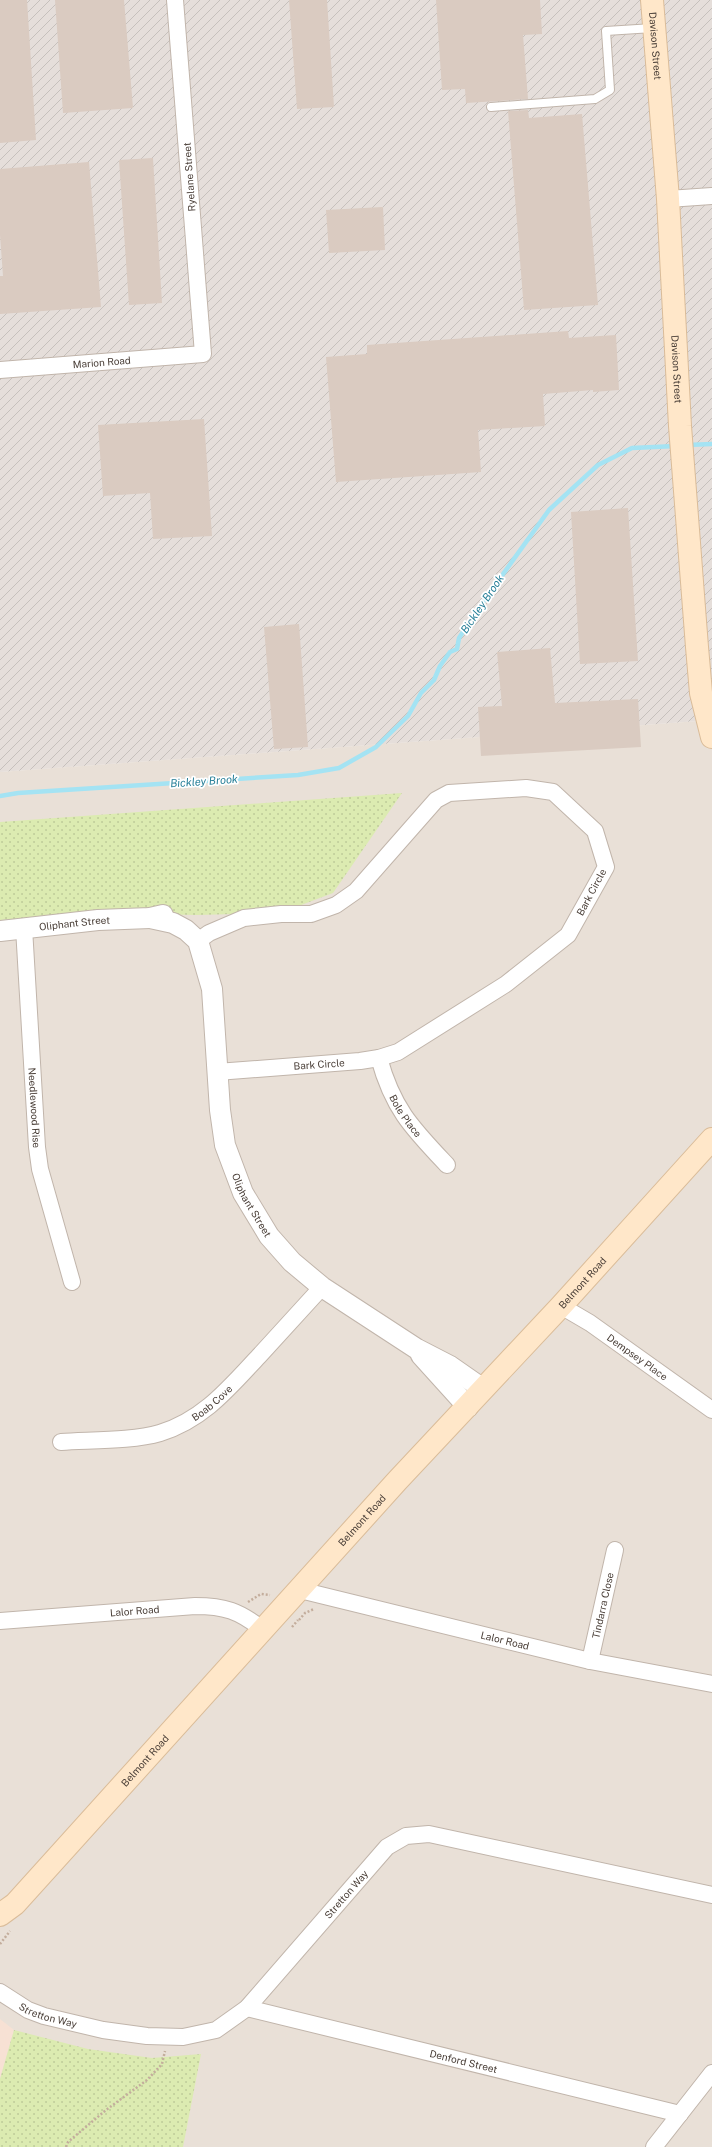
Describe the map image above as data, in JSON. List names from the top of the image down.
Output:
{
  "streets": {
    "main road": ["Davison Street", "Belmont Road"],
    "street": [
      "Ryelane Street",
      "Marion Road",
      "Bark Circle",
      "Oliphant Street",
      "Needlewood Rise",
      "Bole Place",
      "Dempsey Place",
      "Boab Cove",
      "Tindarra Close",
      "Lalor Road",
      "Stretton Way",
      "Denford Street"
    ]
  },
  "crossings": [
    ["Ryelane Street", "Marion Road"],
    ["Bark Circle", "Oliphant Street"],
    ["Bark Circle", "Bole Place"],
    ["Oliphant Street", "Needlewood Rise"],
    ["Oliphant Street", "Belmont Road"],
    ["Oliphant Street", "Boab Cove"],
    ["Belmont Road", "Dempsey Place"],
    ["Belmont Road", "Lalor Road"],
    ["Tindarra Close", "Lalor Road"],
    ["Stretton Way", "Denford Street"]
  ],
  "water": ["Bickley Brook"]
}
